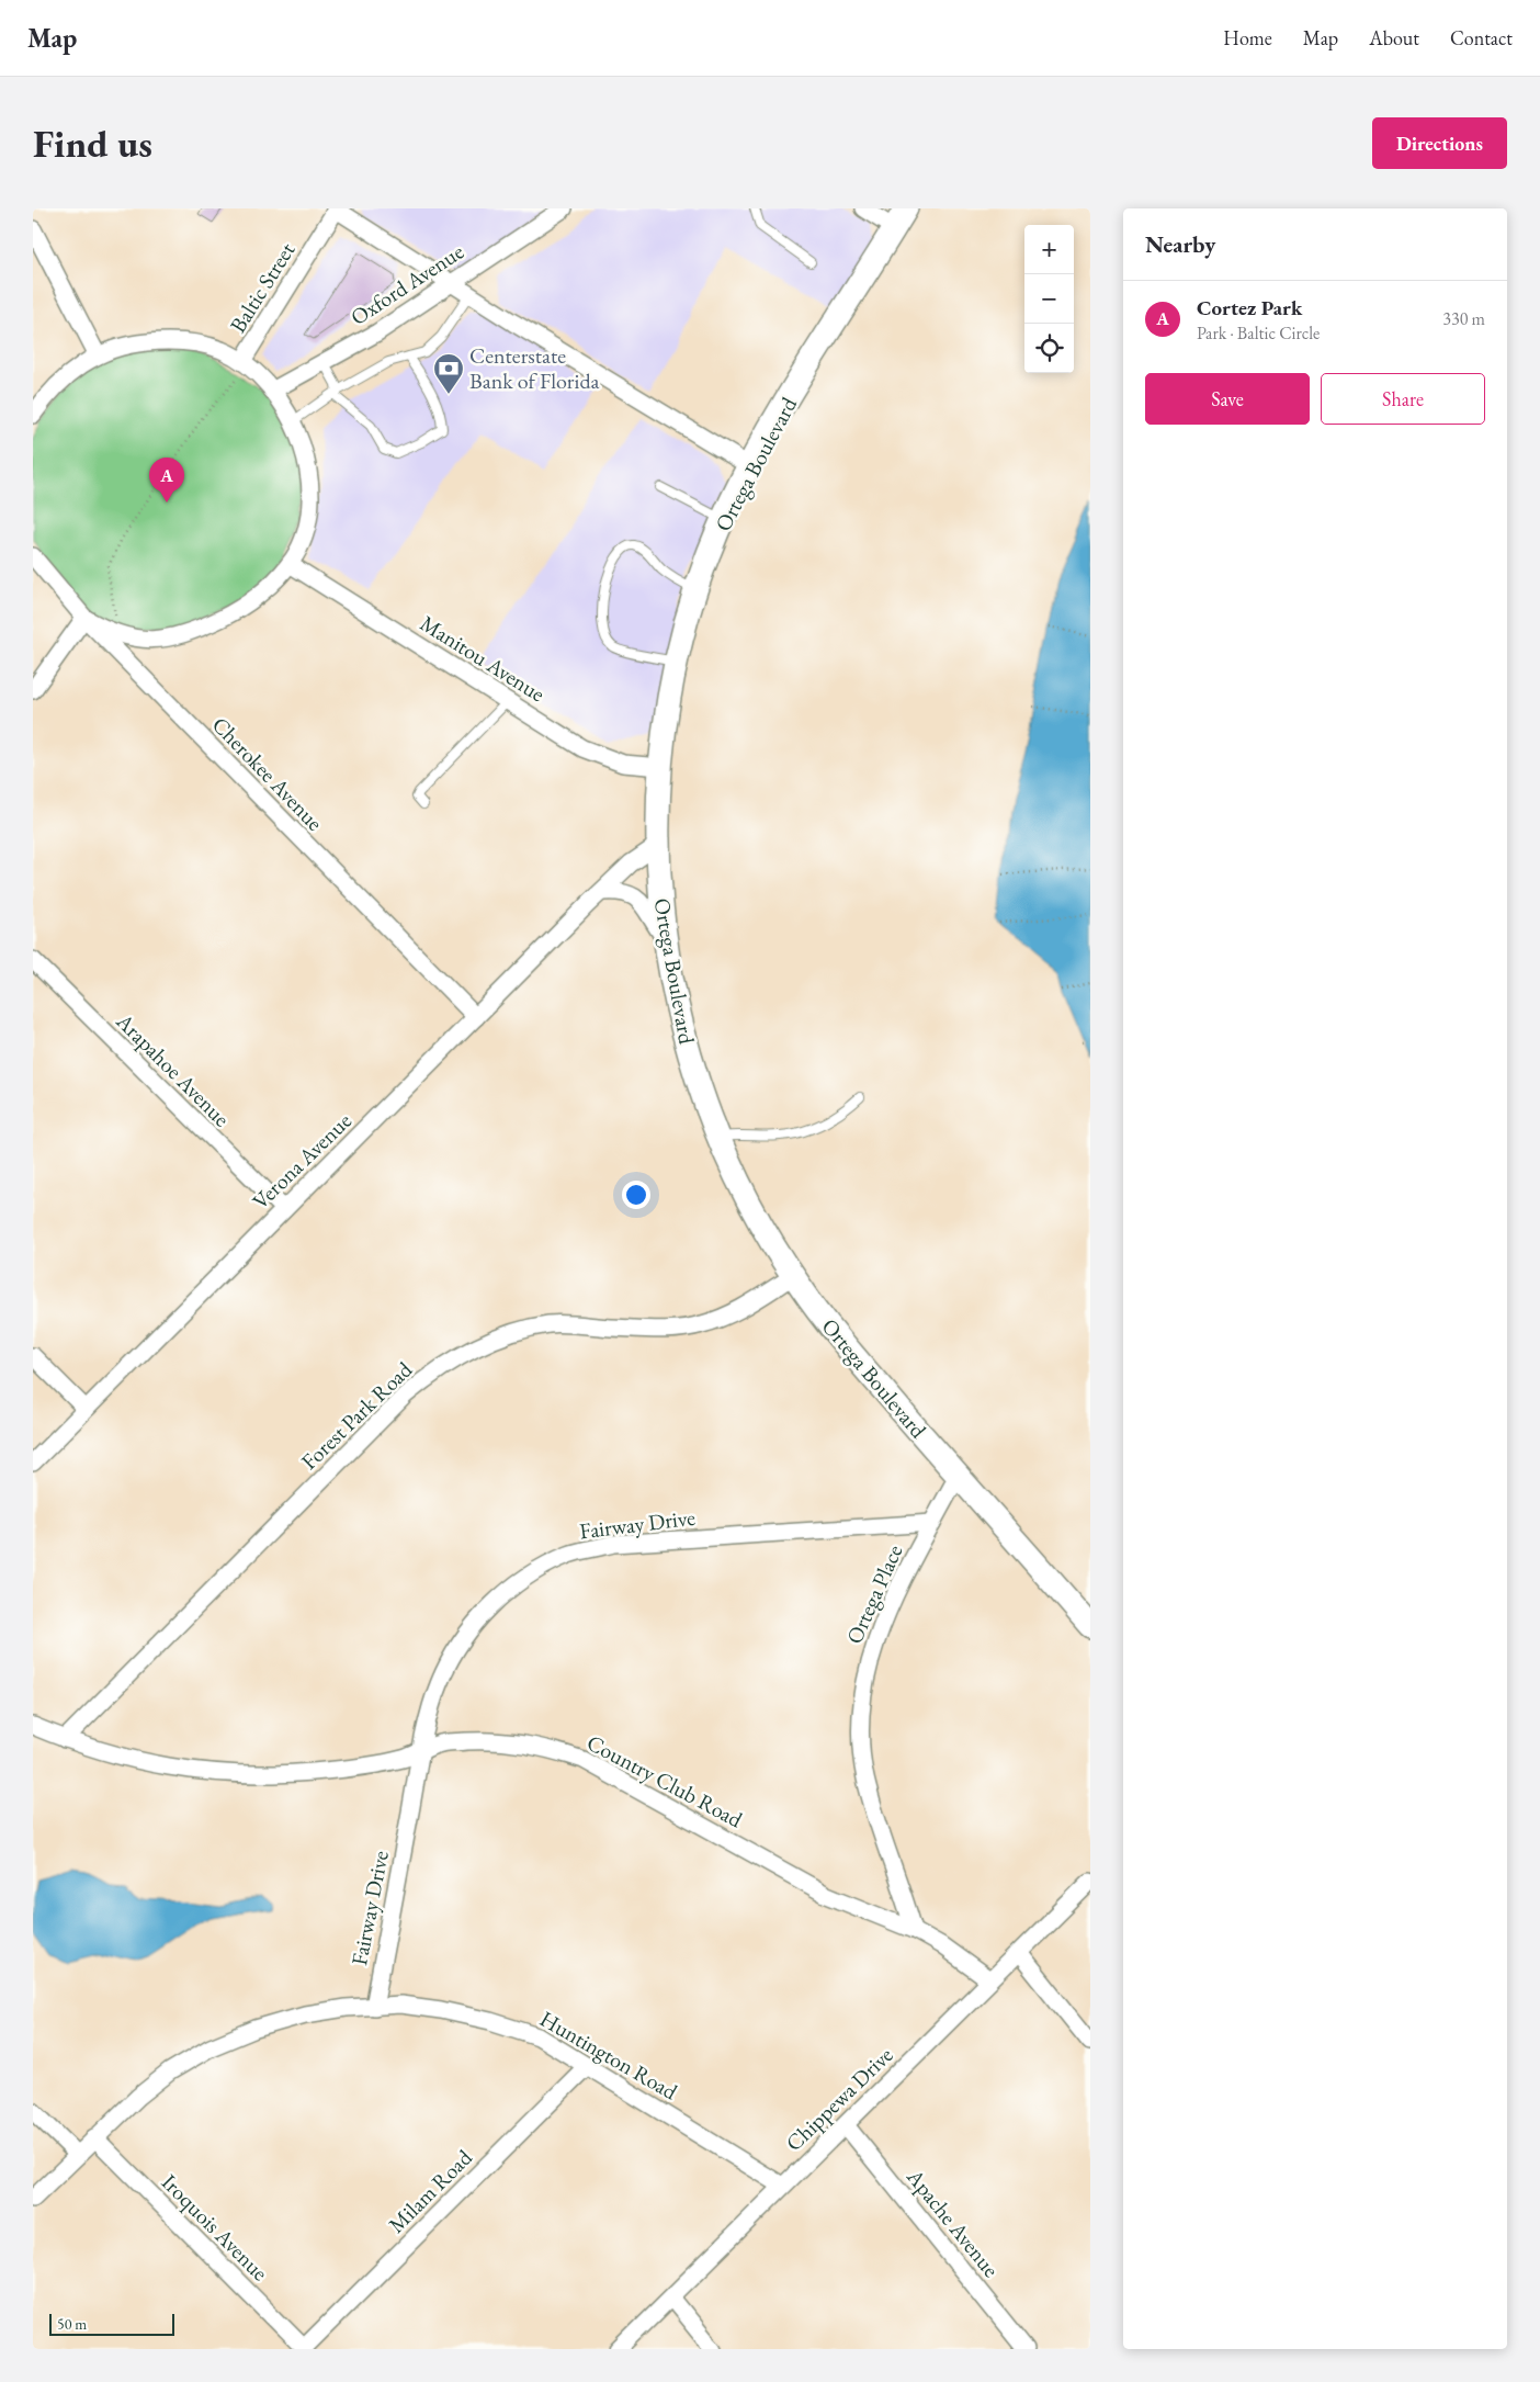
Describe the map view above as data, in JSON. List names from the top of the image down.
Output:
{
  "streets": {
    "main road": ["Ortega Boulevard"],
    "street": [
      "Oxford Avenue",
      "Baltic Street",
      "Manitou Avenue",
      "Cherokee Avenue",
      "Arapahoe Avenue",
      "Verona Avenue",
      "Forest Park Road",
      "Fairway Drive",
      "Ortega Place",
      "Country Club Road",
      "Huntington Road",
      "Chippewa Drive",
      "Milam Road",
      "Apache Avenue",
      "Iroquois Avenue"
    ]
  },
  "crossings": [
    ["Ortega Boulevard", "Manitou Avenue"],
    ["Ortega Boulevard", "Verona Avenue"],
    ["Ortega Boulevard", "Forest Park Road"],
    ["Ortega Boulevard", "Ortega Place"],
    ["Cherokee Avenue", "Verona Avenue"],
    ["Arapahoe Avenue", "Verona Avenue"],
    ["Forest Park Road", "Country Club Road"],
    ["Fairway Drive", "Ortega Place"],
    ["Fairway Drive", "Country Club Road"],
    ["Fairway Drive", "Huntington Road"],
    ["Ortega Place", "Country Club Road"],
    ["Country Club Road", "Chippewa Drive"],
    ["Huntington Road", "Chippewa Drive"],
    ["Huntington Road", "Milam Road"],
    ["Huntington Road", "Iroquois Avenue"],
    ["Chippewa Drive", "Apache Avenue"],
    ["Milam Road", "Iroquois Avenue"]
  ],
  "places": {
    "bank": ["Centerstate Bank of Florida"]
  },
  "scale_bar": "50 m",
  "page": {
    "header": "Map",
    "nav": [
      "Home",
      "Map",
      "About",
      "Contact"
    ],
    "buttons": [
      "Directions",
      ["Save", "Share"]
    ],
    "title": "Find us",
    "heading": "Nearby",
    "map_buttons": ["+", "−"],
    "list": [
      {
        "mark": "A",
        "name": "Cortez Park",
        "note": "Park · Baltic Circle",
        "value": "330 m"
      }
    ],
    "pins": "A",
    "scale": "50 m"
  }
}
